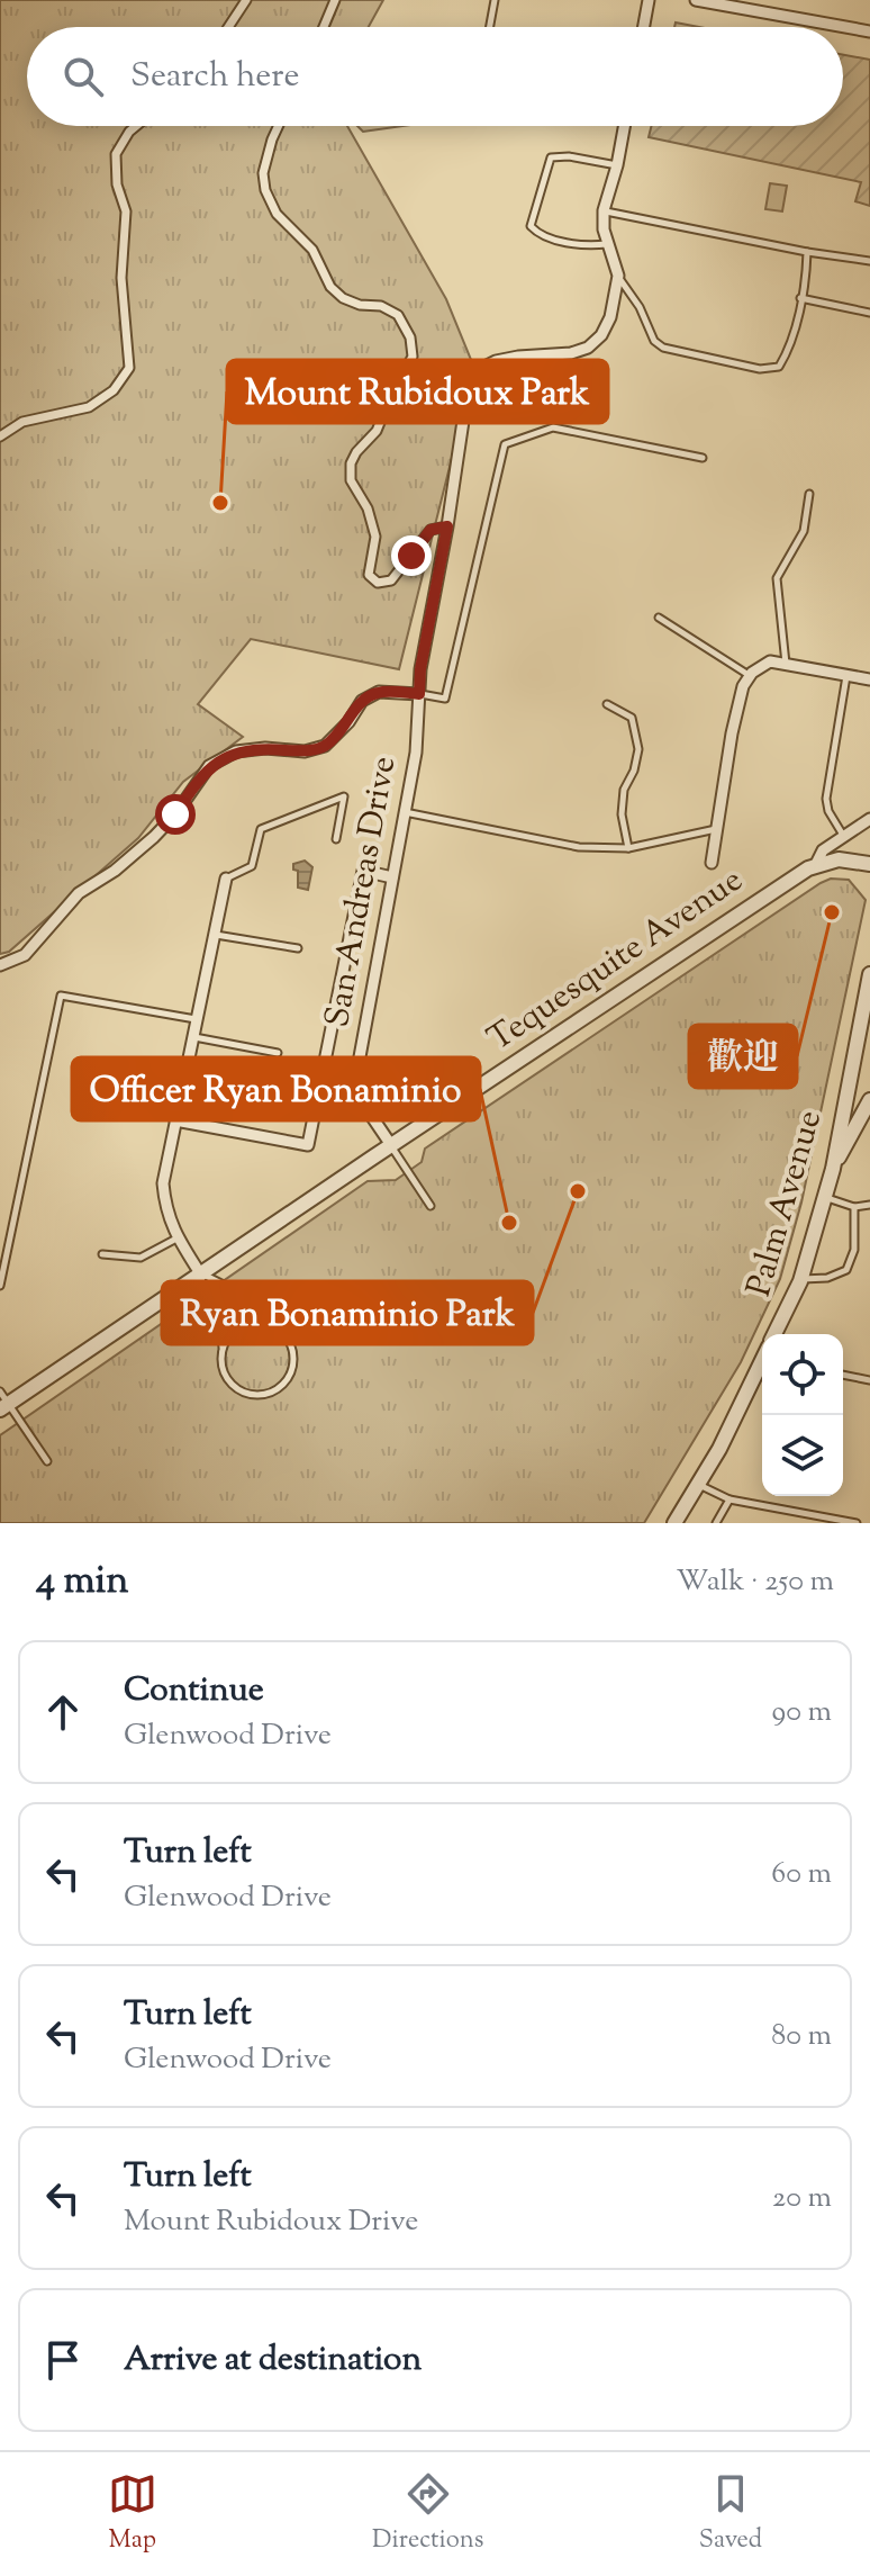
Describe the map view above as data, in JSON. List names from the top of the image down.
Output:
{
  "streets": {
    "street": ["San Andreas Drive", "Tequesquite Avenue", "Palm Avenue"]
  },
  "crossings": [
    ["San Andreas Drive", "Tequesquite Avenue"]
  ],
  "places": [
    "Mount Rubidoux Park",
    "歡迎",
    "Ryan Bonaminio Park",
    "Officer Ryan Bonaminio"
  ],
  "page": {
    "search": "Search here",
    "heading": ["4 min", "Walk · 250 m"],
    "list": [
      ["Continue", "Glenwood Drive", "90 m"],
      ["Turn left", "Glenwood Drive", "60 m"],
      ["Turn left", "Glenwood Drive", "80 m"],
      ["Turn left", "Mount Rubidoux Drive", "20 m"],
      "Arrive at destination"
    ],
    "nav": ["Map", "Directions", "Saved"]
  }
}
